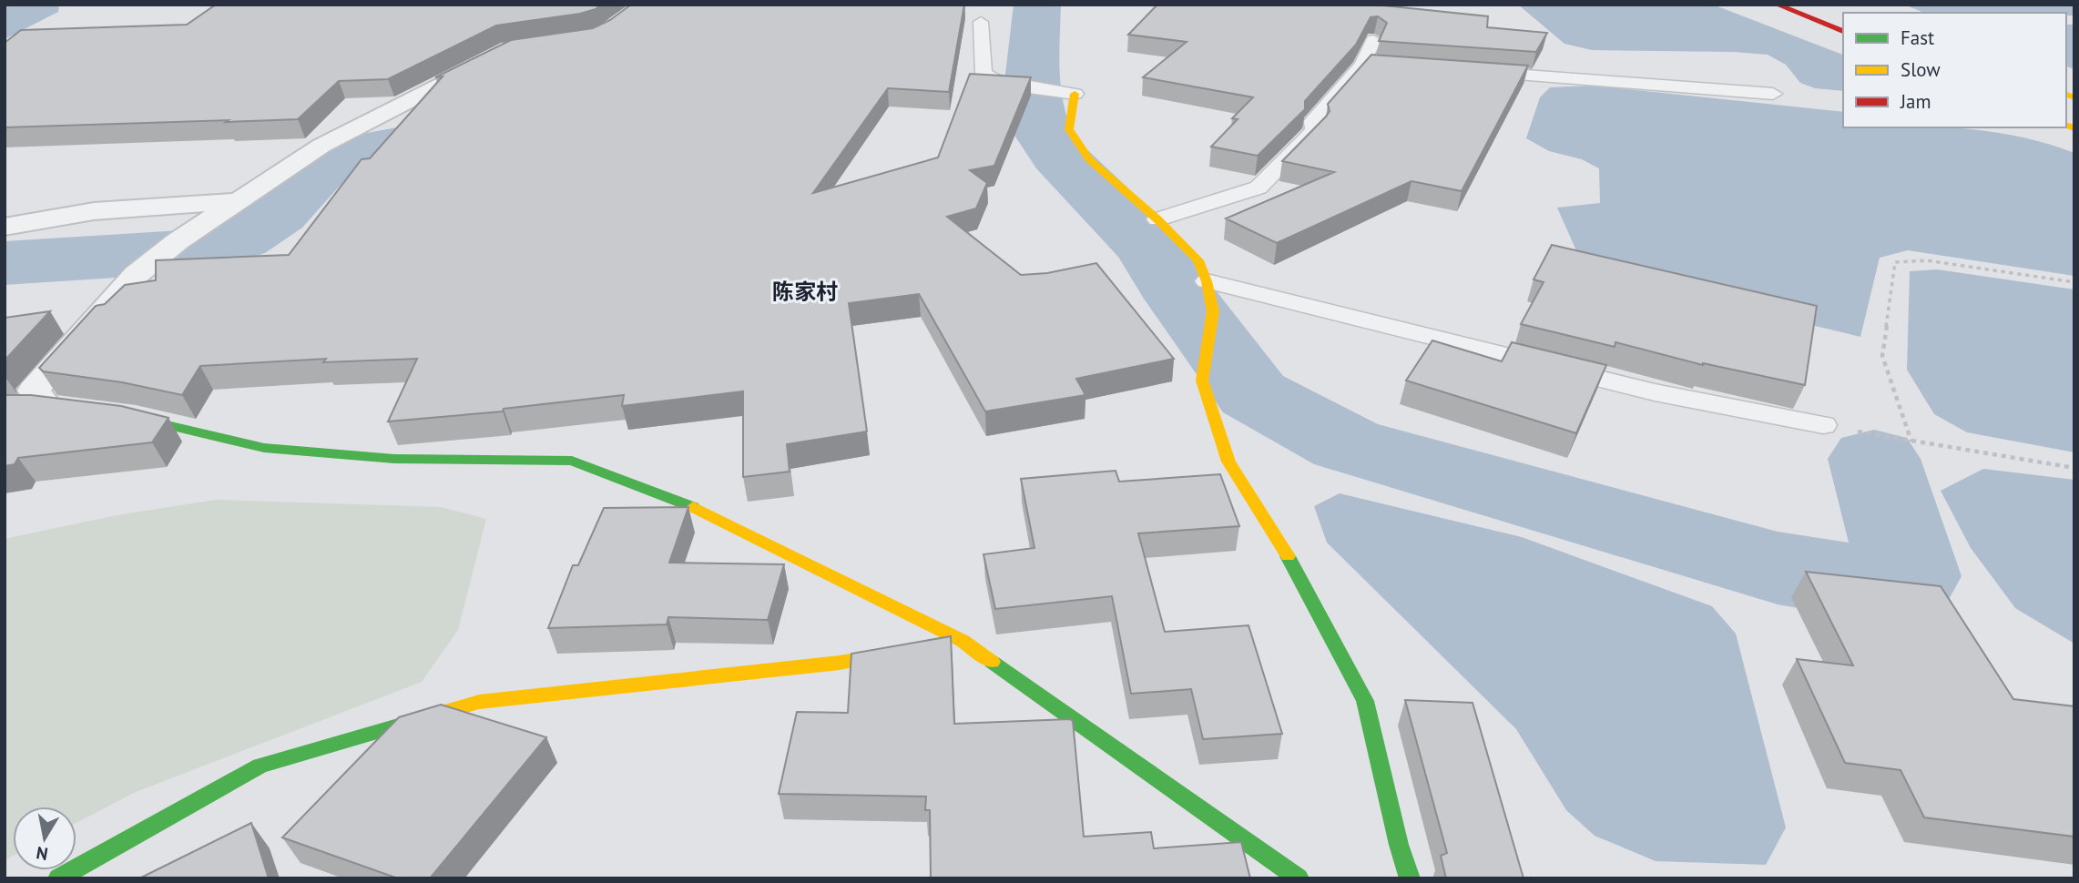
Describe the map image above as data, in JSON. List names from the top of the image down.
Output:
{
  "districts": ["陈家村"],
  "legend": ["Fast", "Slow", "Jam"],
  "north": "bottom"
}
